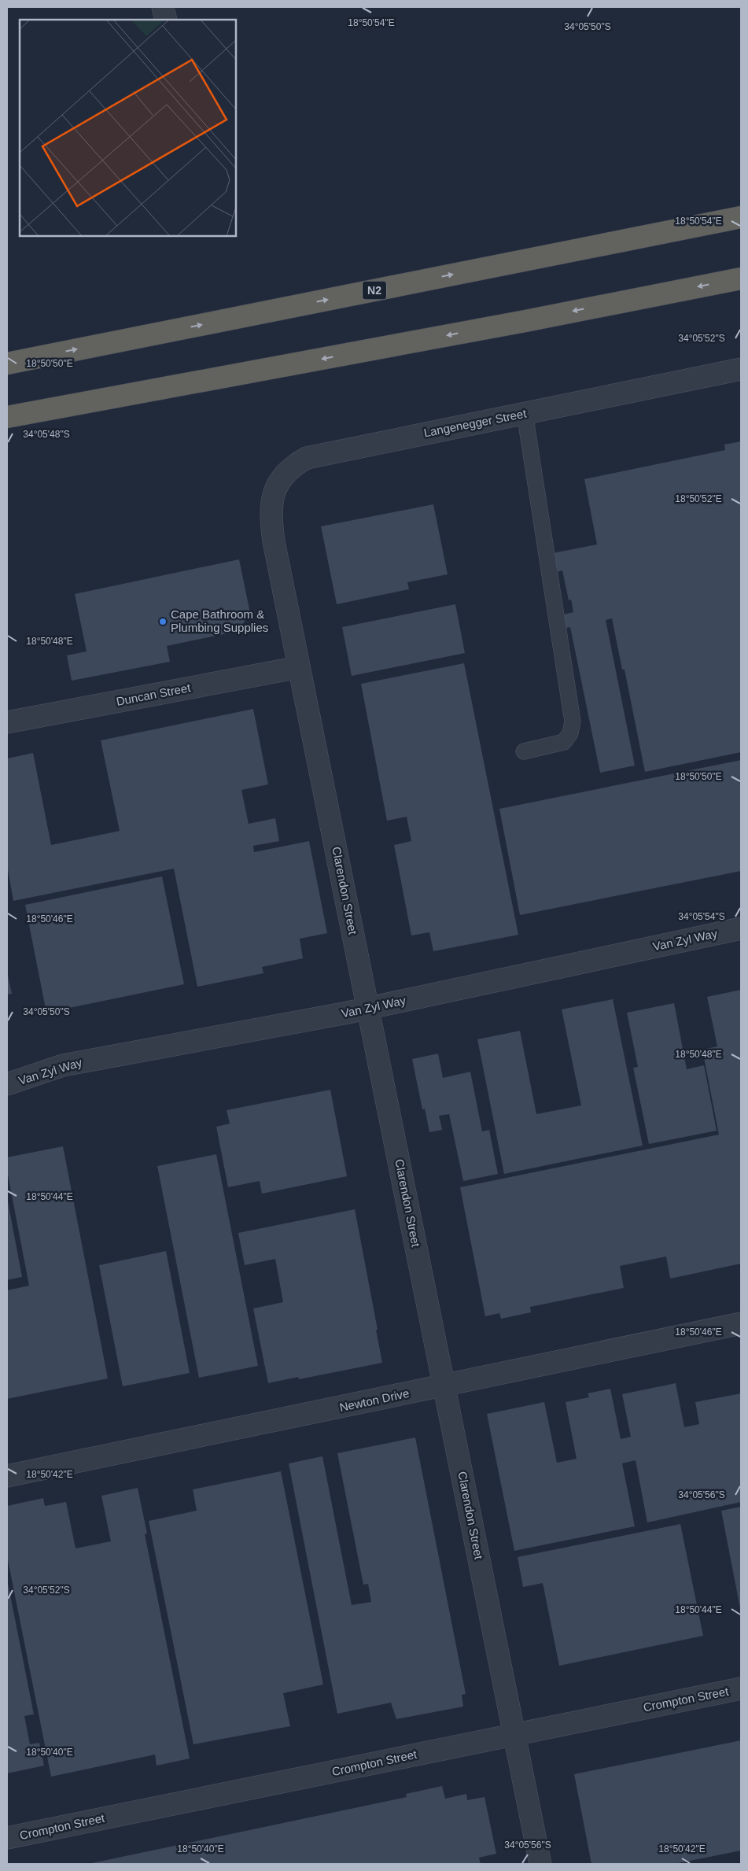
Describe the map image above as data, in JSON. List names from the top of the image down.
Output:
{
  "streets": {
    "highway": ["N2"],
    "street": [
      "Langenegger Street",
      "Duncan Street",
      "Clarendon Street",
      "Van Zyl Way",
      "Newton Drive",
      "Crompton Street"
    ]
  },
  "crossings": [
    ["Langenegger Street", "Clarendon Street"],
    ["Duncan Street", "Clarendon Street"],
    ["Clarendon Street", "Van Zyl Way"],
    ["Clarendon Street", "Newton Drive"],
    ["Clarendon Street", "Crompton Street"]
  ],
  "places": ["Cape Bathroom & Plumbing Supplies"],
  "coordinates": [
    "18°50'54\"E",
    "34°05'50\"S",
    "34°05'52\"S",
    "18°50'50\"E",
    "34°05'48\"S",
    "18°50'52\"E",
    "18°50'48\"E",
    "34°05'54\"S",
    "18°50'46\"E",
    "18°50'44\"E",
    "18°50'42\"E",
    "34°05'56\"S",
    "18°50'40\"E"
  ]
}
